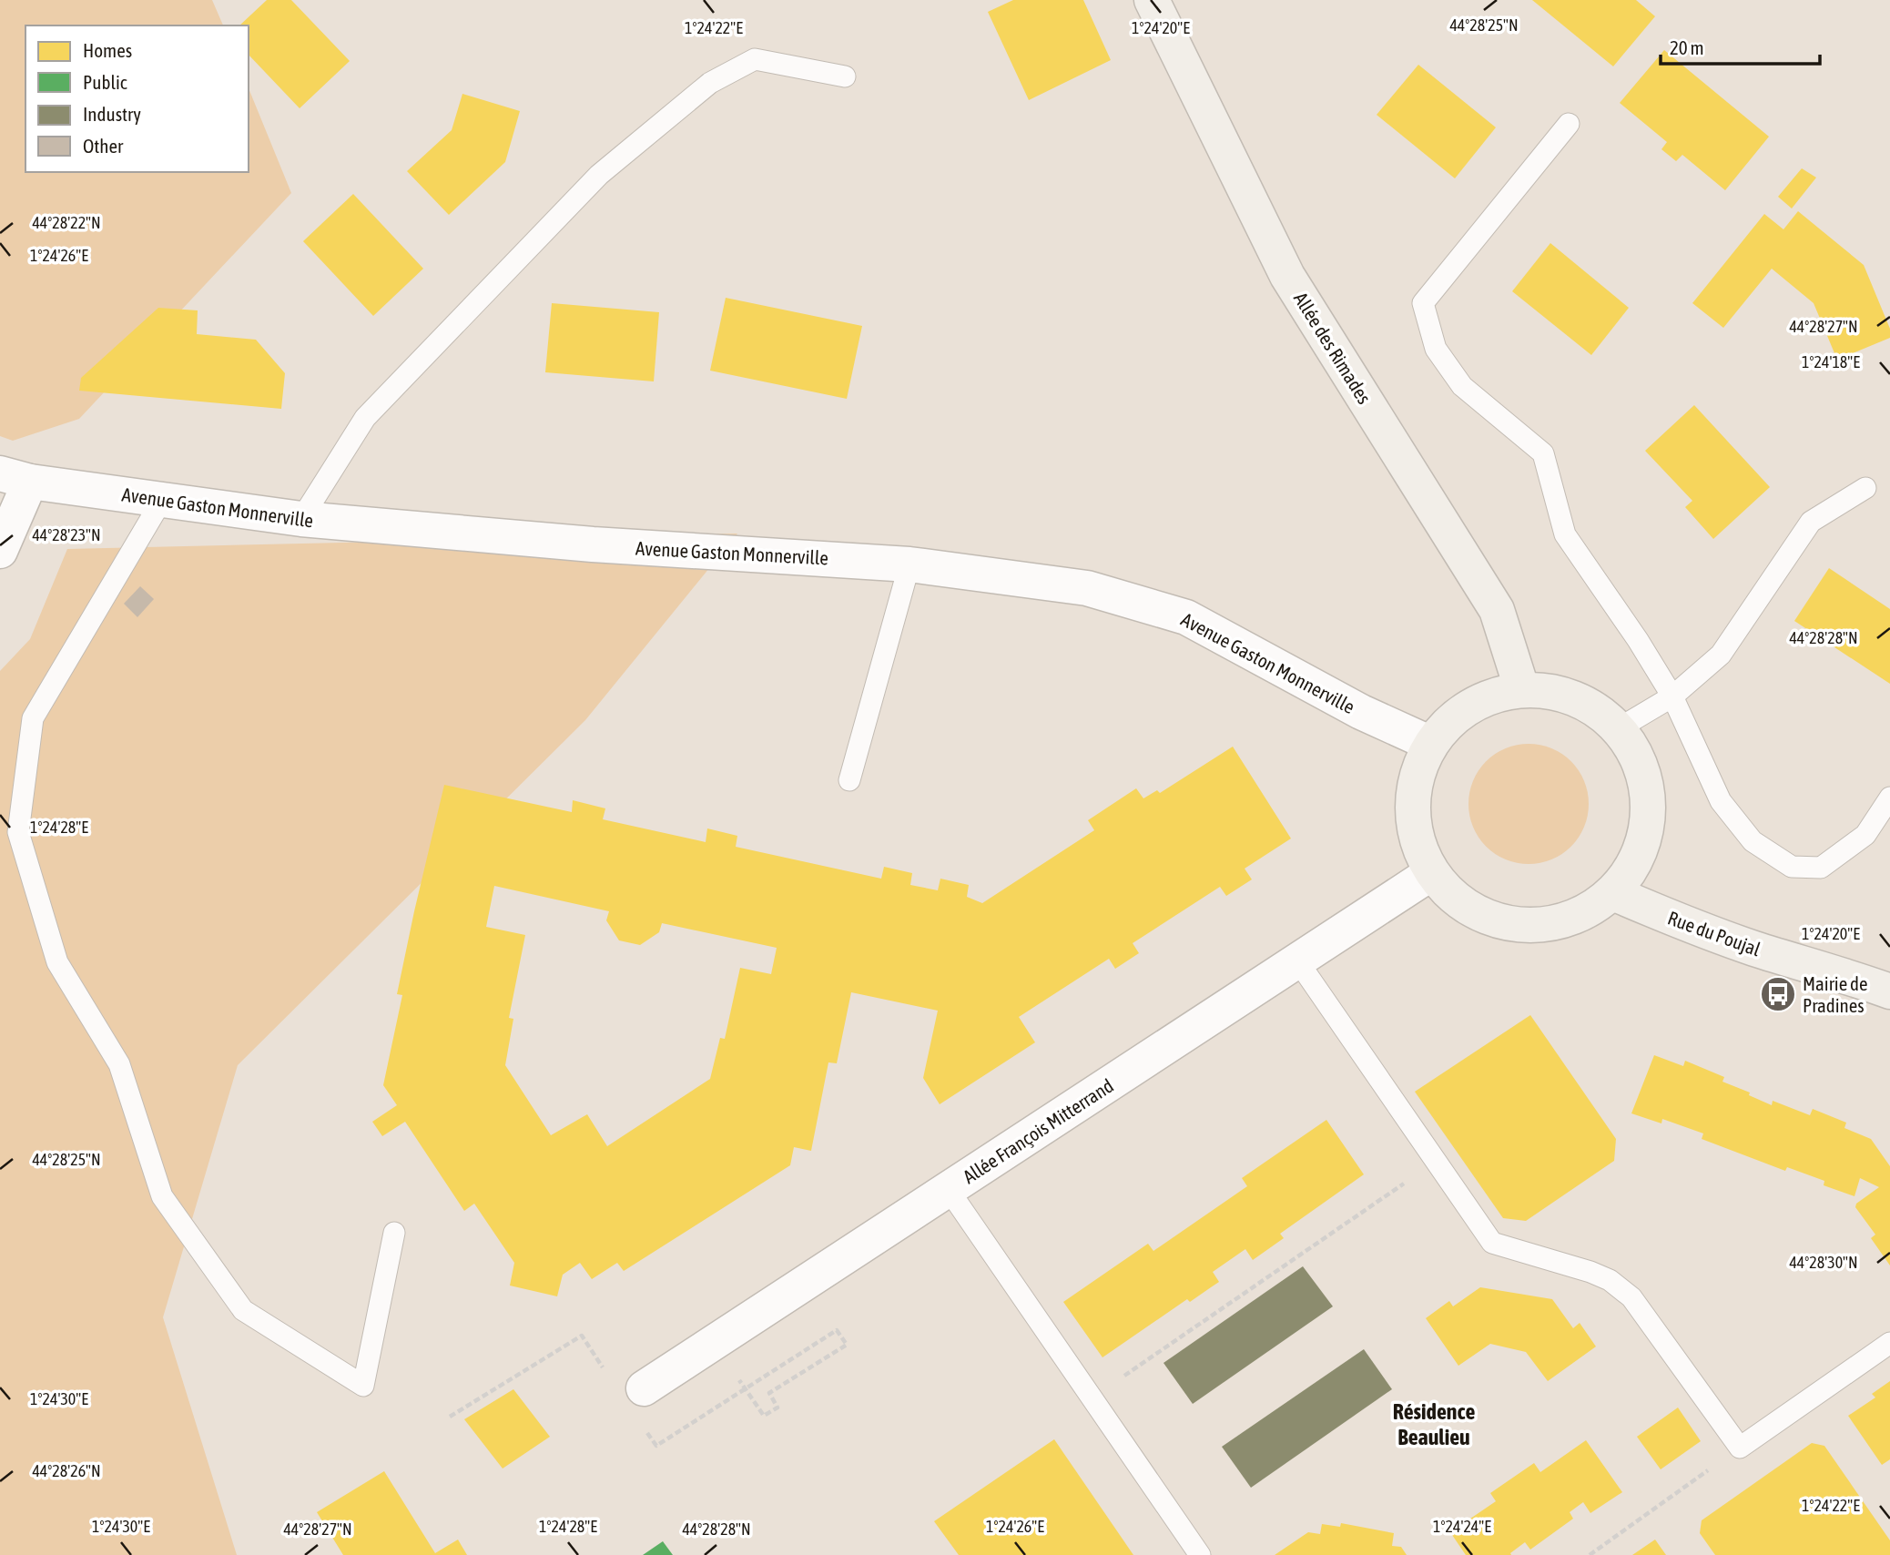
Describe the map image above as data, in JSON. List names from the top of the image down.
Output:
{
  "streets": {
    "main road": ["Allée des Rimades", "Rue du Poujal"],
    "street": ["Avenue Gaston Monnerville", "Allée François Mitterrand"]
  },
  "districts": ["Résidence Beaulieu"],
  "places": {
    "bus stop": ["Mairie de Pradines"]
  },
  "legend": [
    "Homes",
    "Public",
    "Industry",
    "Other"
  ],
  "scale_bar": "20 m",
  "coordinates": [
    "44°28'25\"N",
    "1°24'22\"E",
    "1°24'20\"E",
    "44°28'22\"N",
    "1°24'26\"E",
    "44°28'27\"N",
    "1°24'18\"E",
    "44°28'23\"N",
    "44°28'28\"N",
    "1°24'28\"E",
    "44°28'30\"N",
    "1°24'30\"E",
    "44°28'26\"N",
    "1°24'24\"E"
  ]
}
